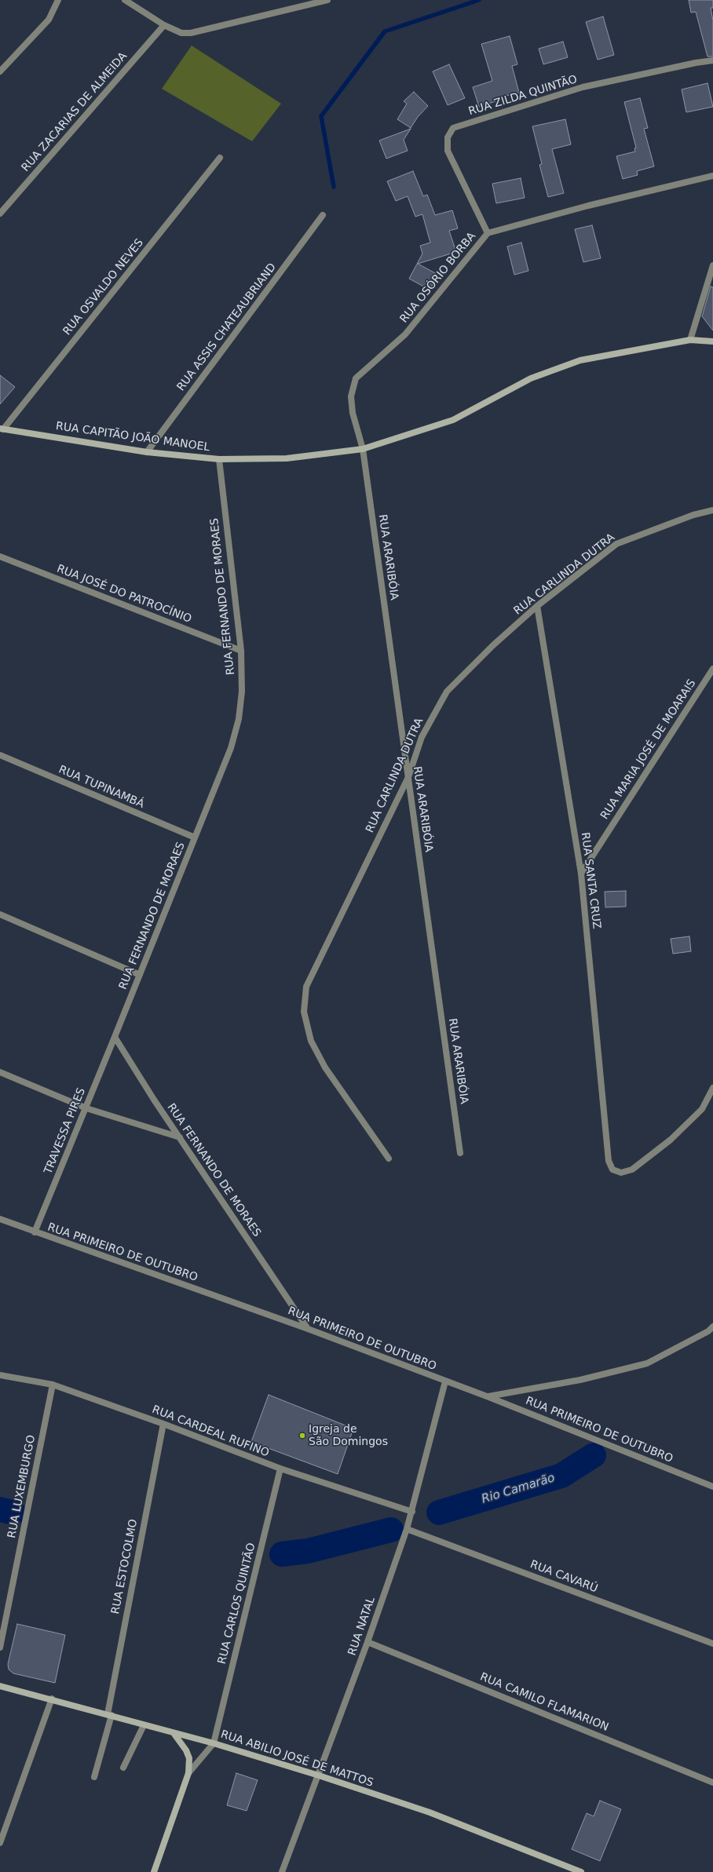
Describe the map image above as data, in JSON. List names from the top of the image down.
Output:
{
  "streets": {
    "main road": ["RUA CAPITÃO JOÃO MANOEL", "RUA ABILIO JOSÉ DE MATTOS"],
    "street": [
      "RUA ZILDA QUINTÃO",
      "RUA ZACARIAS DE ALMEIDA",
      "RUA OSÓRIO BORBA",
      "RUA OSVALDO NEVES",
      "RUA ASSIS CHATEAUBRIAND",
      "RUA ARARIBÓIA",
      "RUA CARLINDA DUTRA",
      "RUA JOSÉ DO PATROCÍNIO",
      "RUA FERNANDO DE MORAES",
      "RUA MARIA JOSÉ DE MOARAIS",
      "RUA TUPINAMBÁ",
      "RUA SANTA CRUZ",
      "TRAVESSA PIRES",
      "RUA PRIMEIRO DE OUTUBRO",
      "RUA CARDEAL RUFINO",
      "RUA LUXEMBURGO",
      "RUA ESTOCOLMO",
      "RUA CAVARÚ",
      "RUA CARLOS QUINTÃO",
      "RUA NATAL",
      "RUA CAMILO FLAMARION"
    ]
  },
  "crossings": [
    ["RUA ZILDA QUINTÃO", "RUA OSÓRIO BORBA"],
    ["RUA OSÓRIO BORBA", "RUA CAPITÃO JOÃO MANOEL"],
    ["RUA OSÓRIO BORBA", "RUA ARARIBÓIA"],
    ["RUA OSVALDO NEVES", "RUA CAPITÃO JOÃO MANOEL"],
    ["RUA ASSIS CHATEAUBRIAND", "RUA CAPITÃO JOÃO MANOEL"],
    ["RUA CAPITÃO JOÃO MANOEL", "RUA ARARIBÓIA"],
    ["RUA CAPITÃO JOÃO MANOEL", "RUA FERNANDO DE MORAES"],
    ["RUA ARARIBÓIA", "RUA CARLINDA DUTRA"],
    ["RUA CARLINDA DUTRA", "RUA SANTA CRUZ"],
    ["RUA JOSÉ DO PATROCÍNIO", "RUA FERNANDO DE MORAES"],
    ["RUA FERNANDO DE MORAES", "RUA TUPINAMBÁ"],
    ["RUA FERNANDO DE MORAES", "TRAVESSA PIRES"],
    ["RUA FERNANDO DE MORAES", "RUA PRIMEIRO DE OUTUBRO"],
    ["RUA MARIA JOSÉ DE MOARAIS", "RUA SANTA CRUZ"],
    ["TRAVESSA PIRES", "RUA PRIMEIRO DE OUTUBRO"],
    ["RUA PRIMEIRO DE OUTUBRO", "RUA NATAL"],
    ["RUA CARDEAL RUFINO", "RUA LUXEMBURGO"],
    ["RUA CARDEAL RUFINO", "RUA ESTOCOLMO"],
    ["RUA CARDEAL RUFINO", "RUA CARLOS QUINTÃO"],
    ["RUA CARDEAL RUFINO", "RUA NATAL"],
    ["RUA ESTOCOLMO", "RUA ABILIO JOSÉ DE MATTOS"],
    ["RUA CAVARÚ", "RUA NATAL"],
    ["RUA CARLOS QUINTÃO", "RUA ABILIO JOSÉ DE MATTOS"],
    ["RUA NATAL", "RUA CAMILO FLAMARION"],
    ["RUA NATAL", "RUA ABILIO JOSÉ DE MATTOS"]
  ],
  "water": ["Rio Camarão"],
  "places": ["Igreja de São Domingos"]
}
